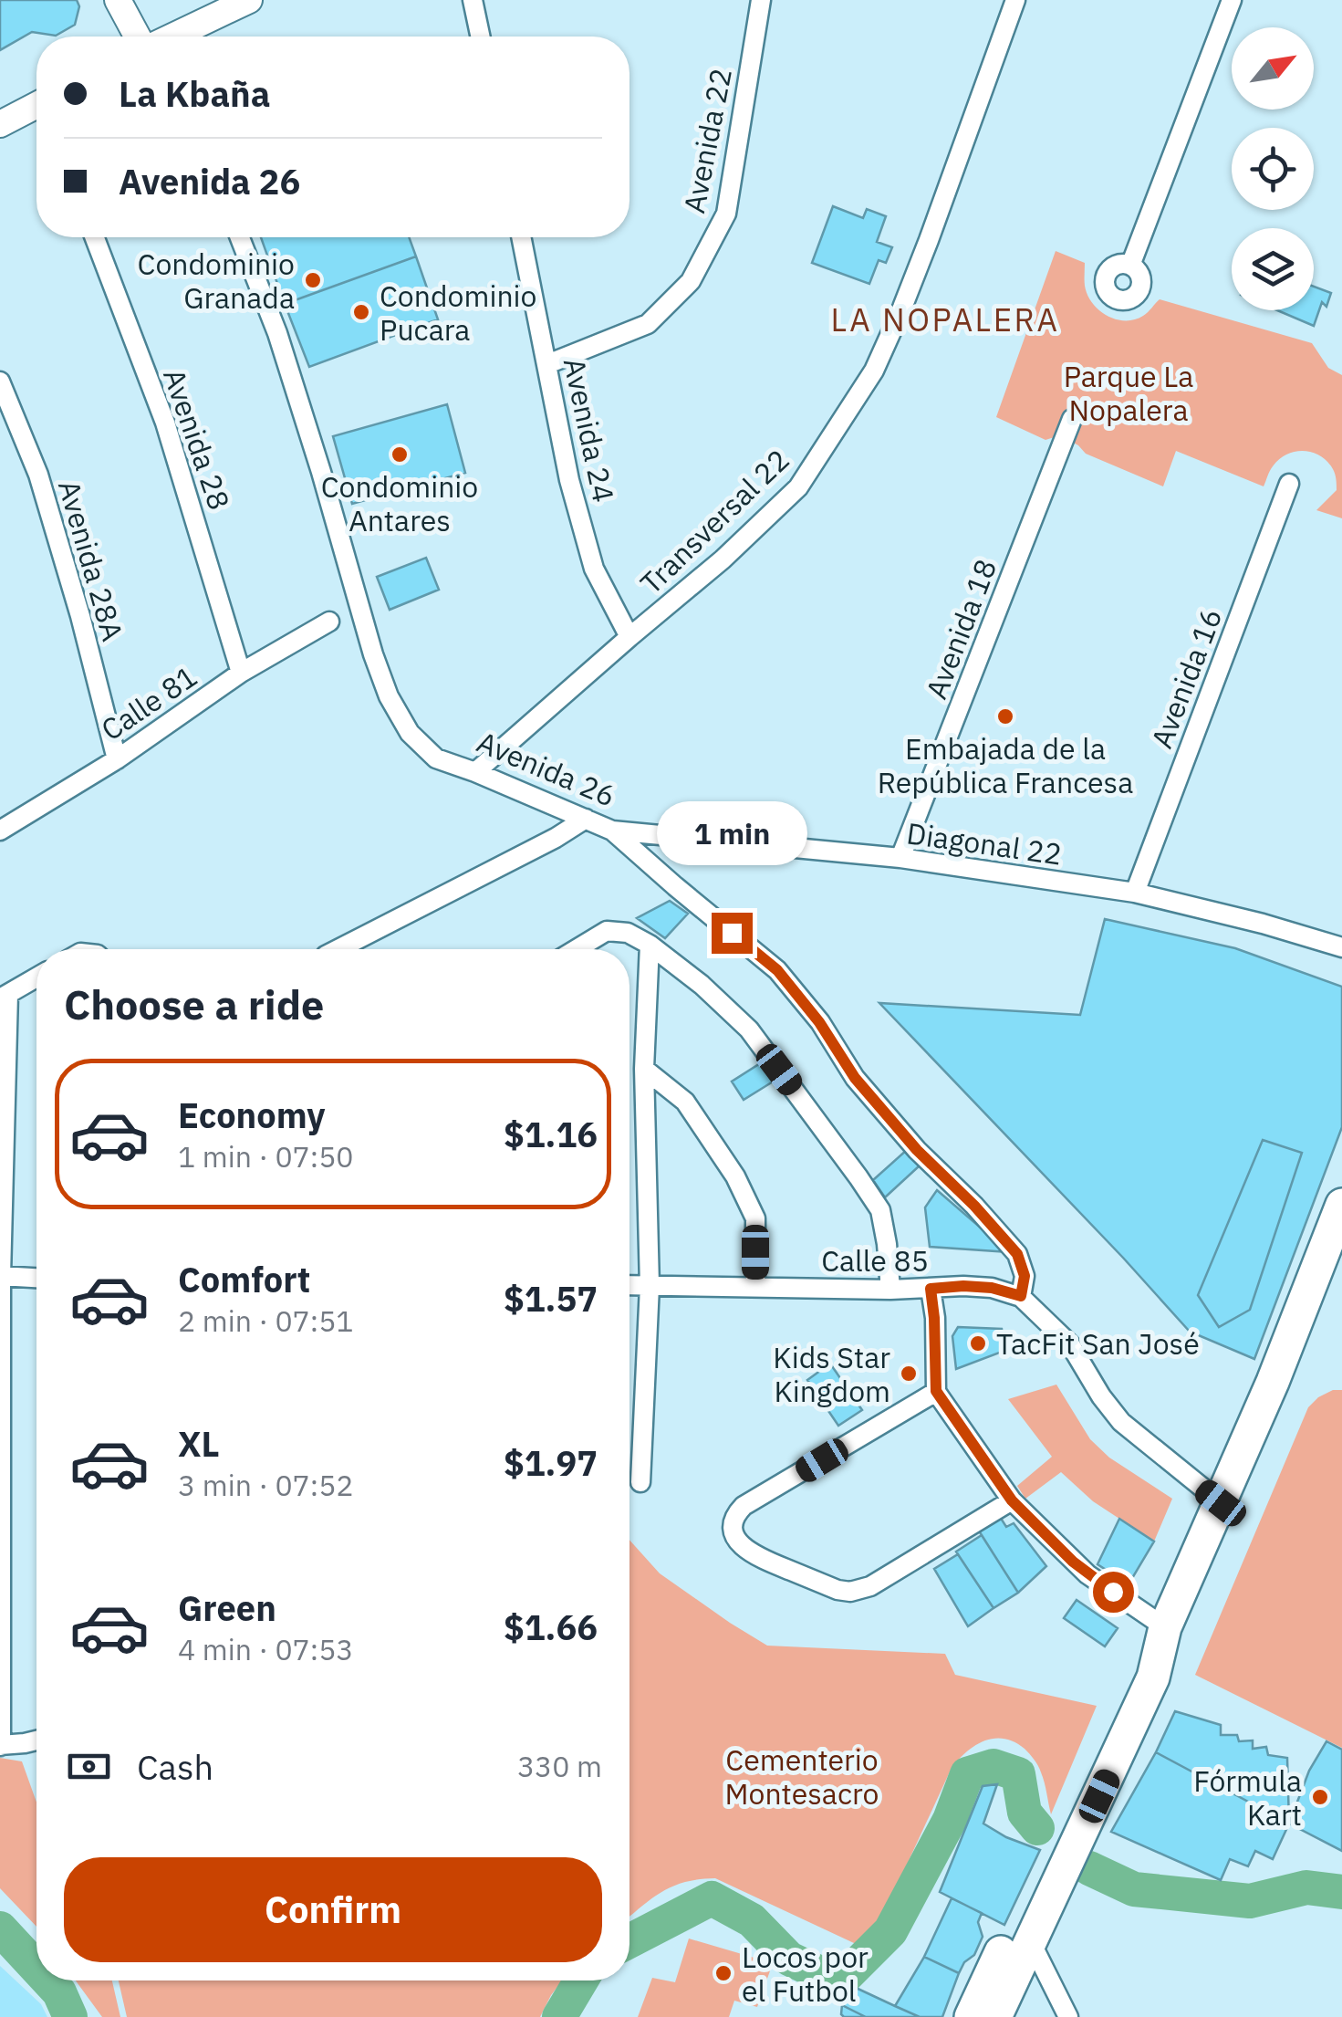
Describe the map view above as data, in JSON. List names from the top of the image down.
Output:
{
  "streets": {
    "street": [
      "Avenida 22",
      "Avenida 24",
      "Avenida 28",
      "Transversal 22",
      "Avenida 28A",
      "Avenida 18",
      "Avenida 16",
      "Calle 81",
      "Avenida 26",
      "Diagonal 22",
      "Calle 85"
    ]
  },
  "crossings": [
    ["Avenida 22", "Avenida 24"],
    ["Avenida 24", "Transversal 22"],
    ["Avenida 28", "Calle 81"],
    ["Transversal 22", "Avenida 26"],
    ["Avenida 28A", "Calle 81"],
    ["Avenida 18", "Diagonal 22"],
    ["Avenida 16", "Diagonal 22"],
    ["Avenida 26", "Diagonal 22"],
    ["Avenida 26", "Calle 85"]
  ],
  "districts": ["LA NOPALERA"],
  "parks": ["Parque La Nopalera", "Cementerio Montesacro"],
  "places": [
    "Condominio Granada",
    "Condominio Pucara",
    "Condominio Antares",
    "Embajada de la República Francesa",
    "TacFit San José",
    "Kids Star Kingdom",
    "Fórmula Kart",
    "Locos por el Futbol"
  ],
  "north": "top right",
  "page": {
    "banner": ["La Kbaña", "Avenida 26"],
    "bubble": "1 min",
    "heading": "Choose a ride",
    "list": [
      {
        "name": "Economy",
        "note": "1 min · 07:50",
        "value": "$1.16"
      },
      {
        "name": "Comfort",
        "note": "2 min · 07:51",
        "value": "$1.57"
      },
      {
        "name": "XL",
        "note": "3 min · 07:52",
        "value": "$1.97"
      },
      {
        "name": "Green",
        "note": "4 min · 07:53",
        "value": "$1.66"
      }
    ],
    "pay": ["Cash", "330 m"],
    "buttons": "Confirm"
  }
}
